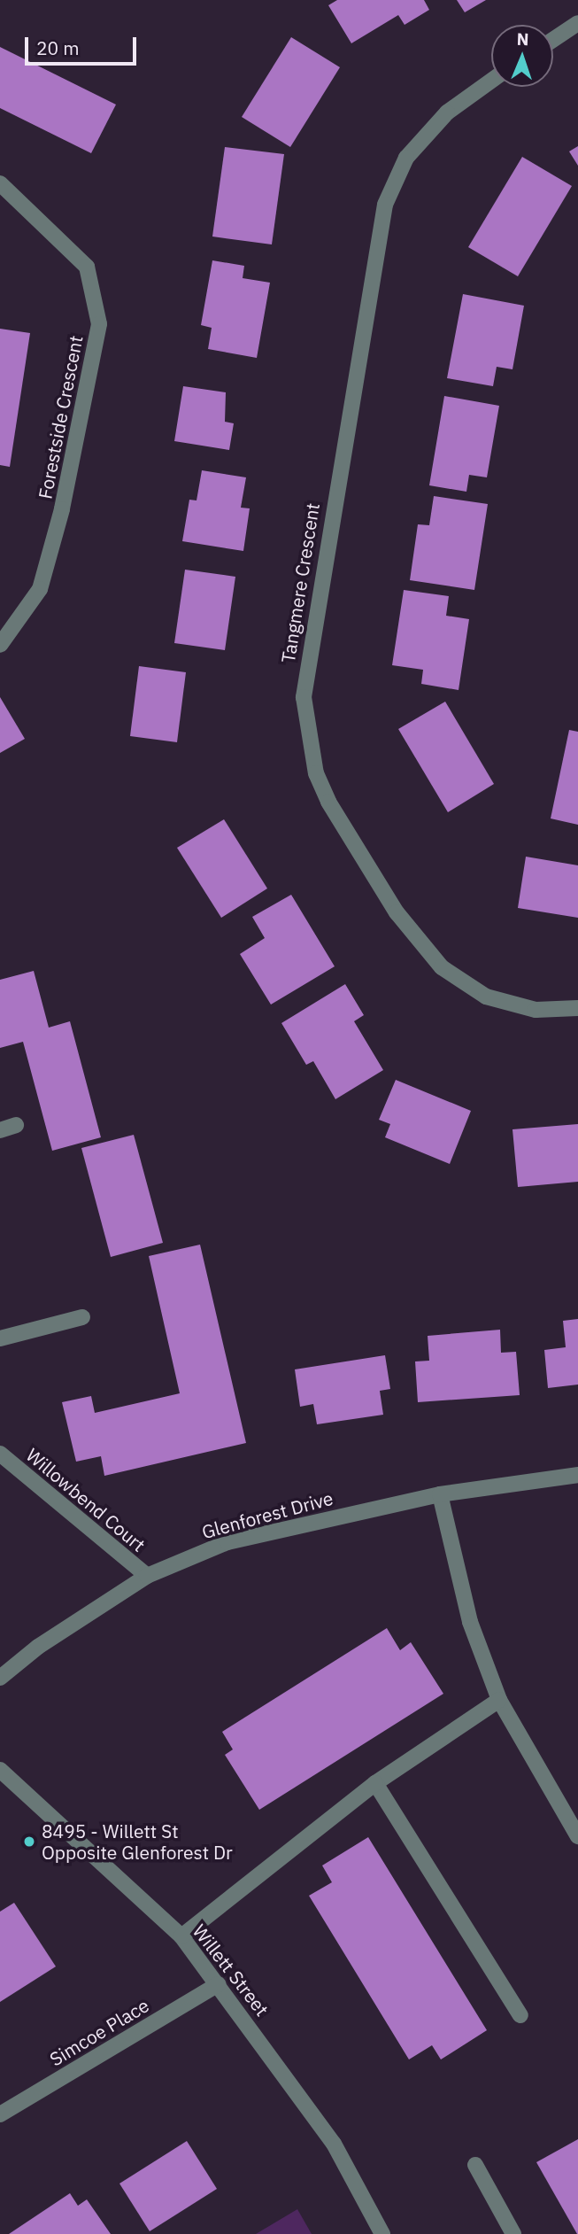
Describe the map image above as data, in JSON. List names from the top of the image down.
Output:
{
  "streets": {
    "street": [
      "Forestside Crescent",
      "Tangmere Crescent",
      "Willowbend Court",
      "Glenforest Drive",
      "Willett Street",
      "Simcoe Place"
    ]
  },
  "crossings": [
    ["Willowbend Court", "Glenforest Drive"],
    ["Willett Street", "Simcoe Place"]
  ],
  "places": ["8495 - Willett St Opposite Glenforest Dr"],
  "scale_bar": "20 m",
  "north": "top"
}
